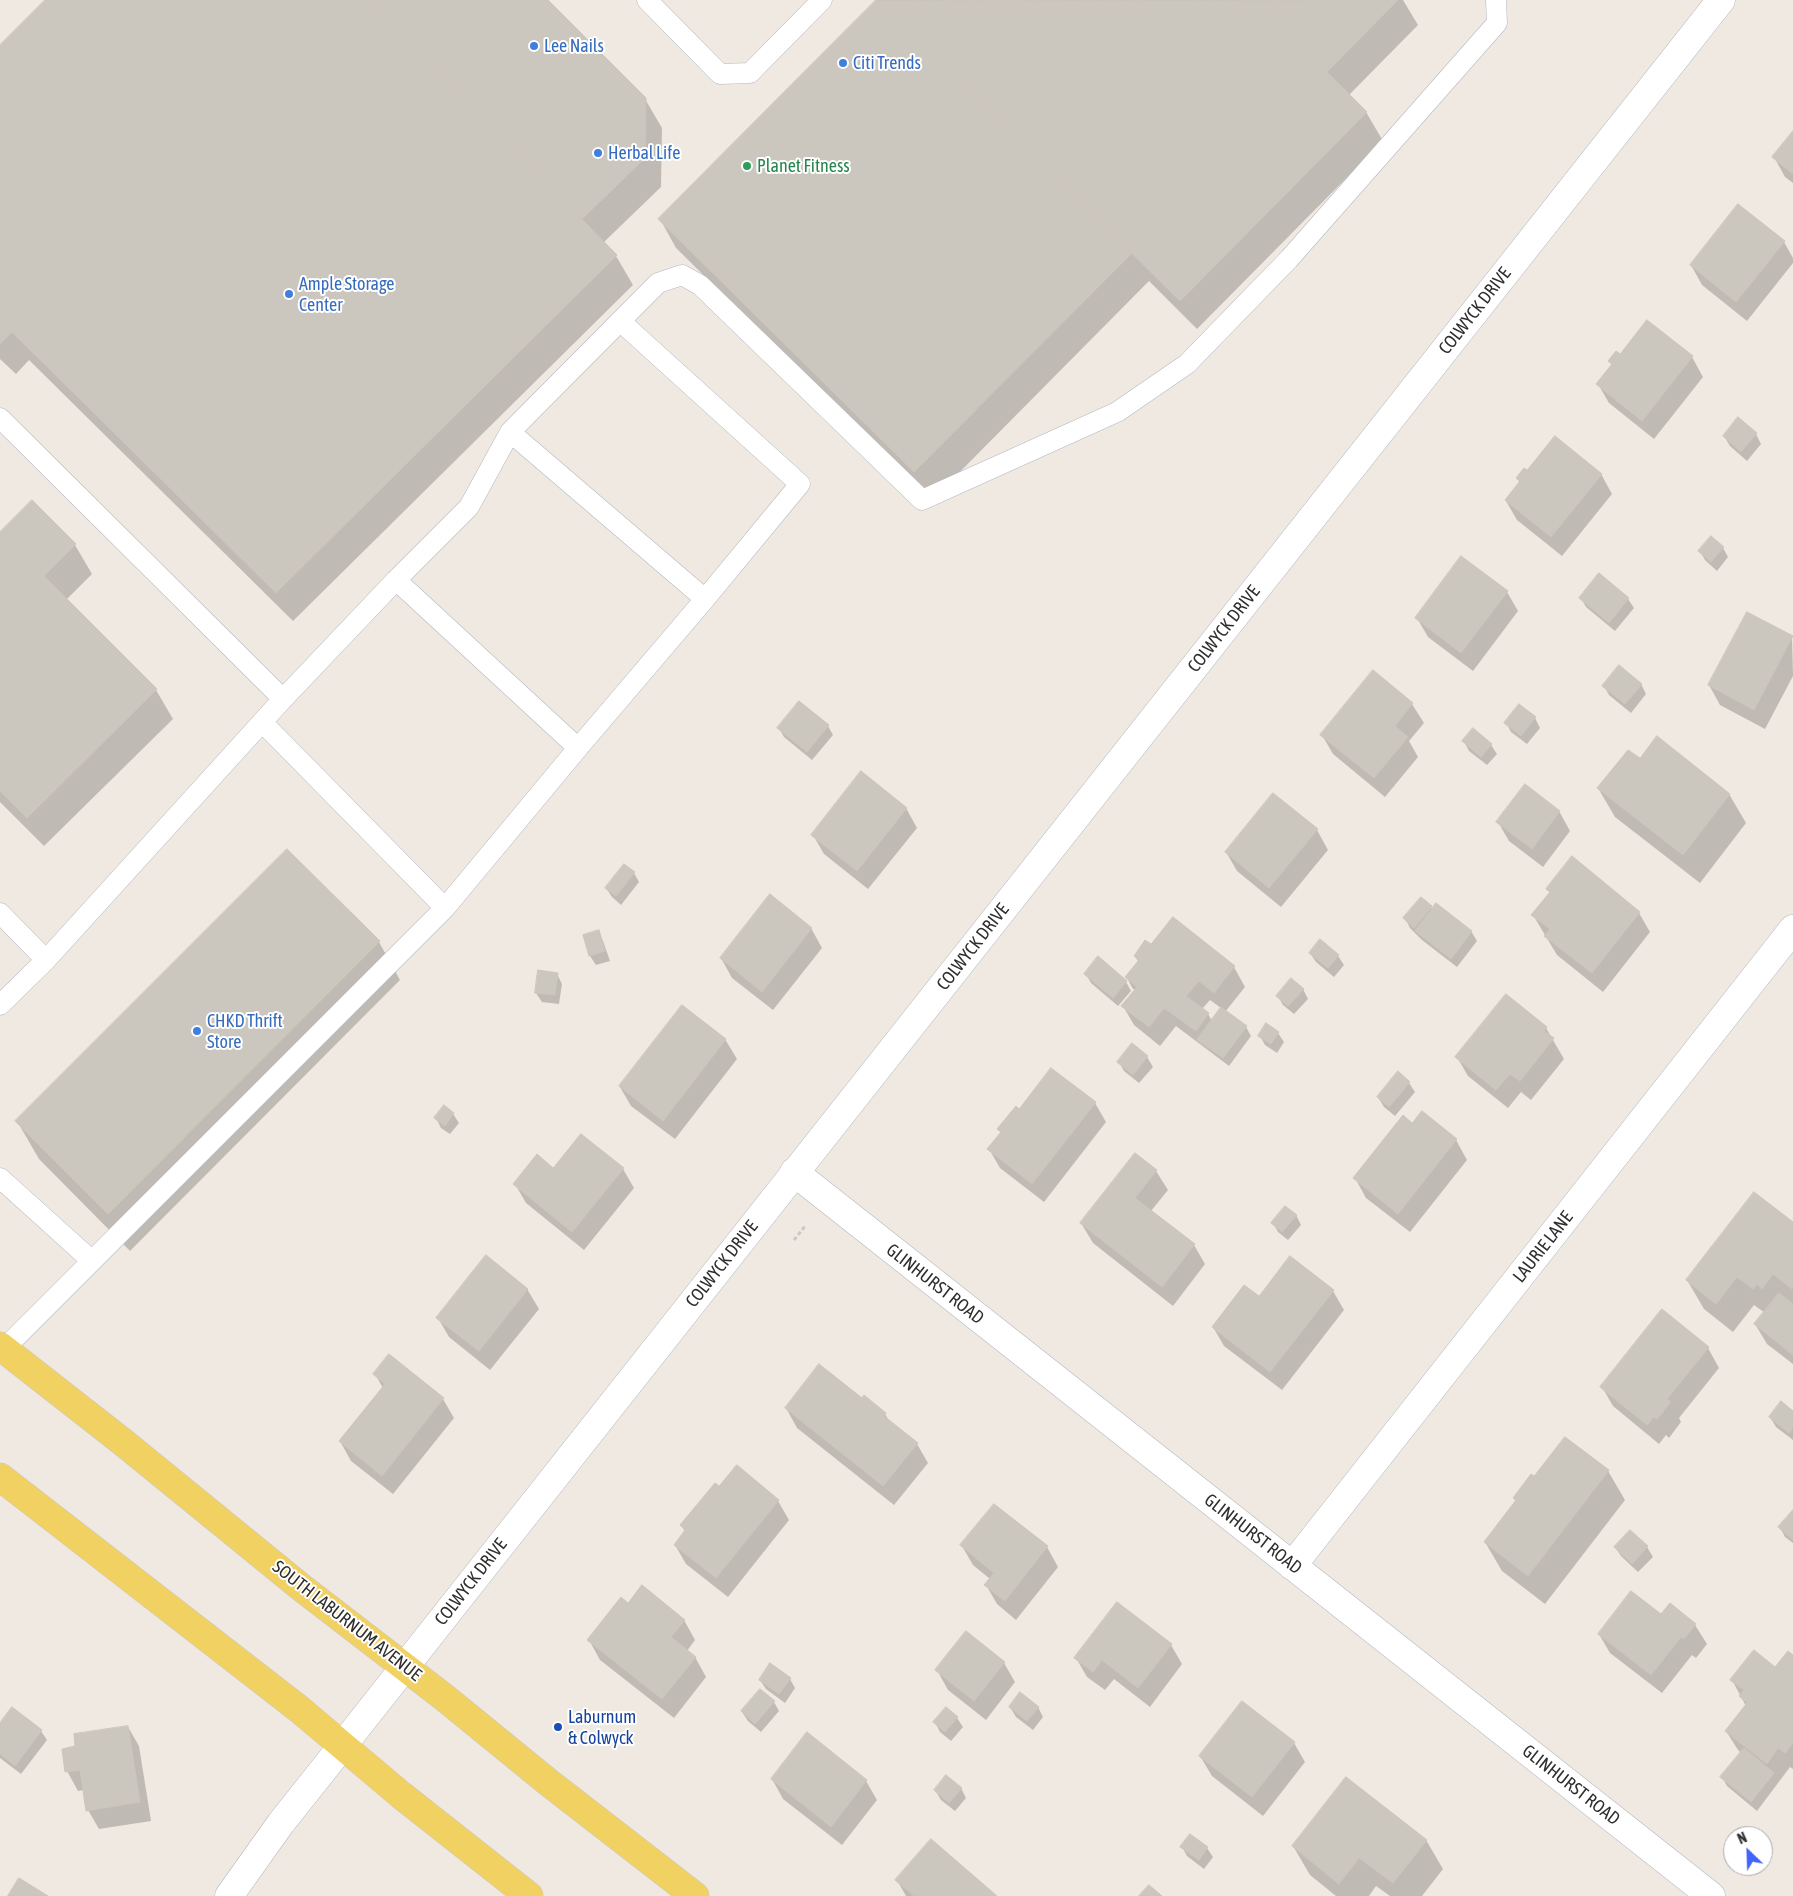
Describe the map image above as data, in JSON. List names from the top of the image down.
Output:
{
  "streets": {
    "main road": ["SOUTH LABURNUM AVENUE"],
    "street": ["COLWYCK DRIVE", "LAURIE LANE", "GLINHURST ROAD"]
  },
  "crossings": [
    ["COLWYCK DRIVE", "GLINHURST ROAD"],
    ["COLWYCK DRIVE", "SOUTH LABURNUM AVENUE"],
    ["LAURIE LANE", "GLINHURST ROAD"]
  ],
  "places": [
    "Lee Nails",
    "Citi Trends",
    "Herbal Life",
    "Planet Fitness",
    "Ample Storage Center",
    "CHKD Thrift Store",
    "Laburnum & Colwyck"
  ],
  "north": "top left"
}
